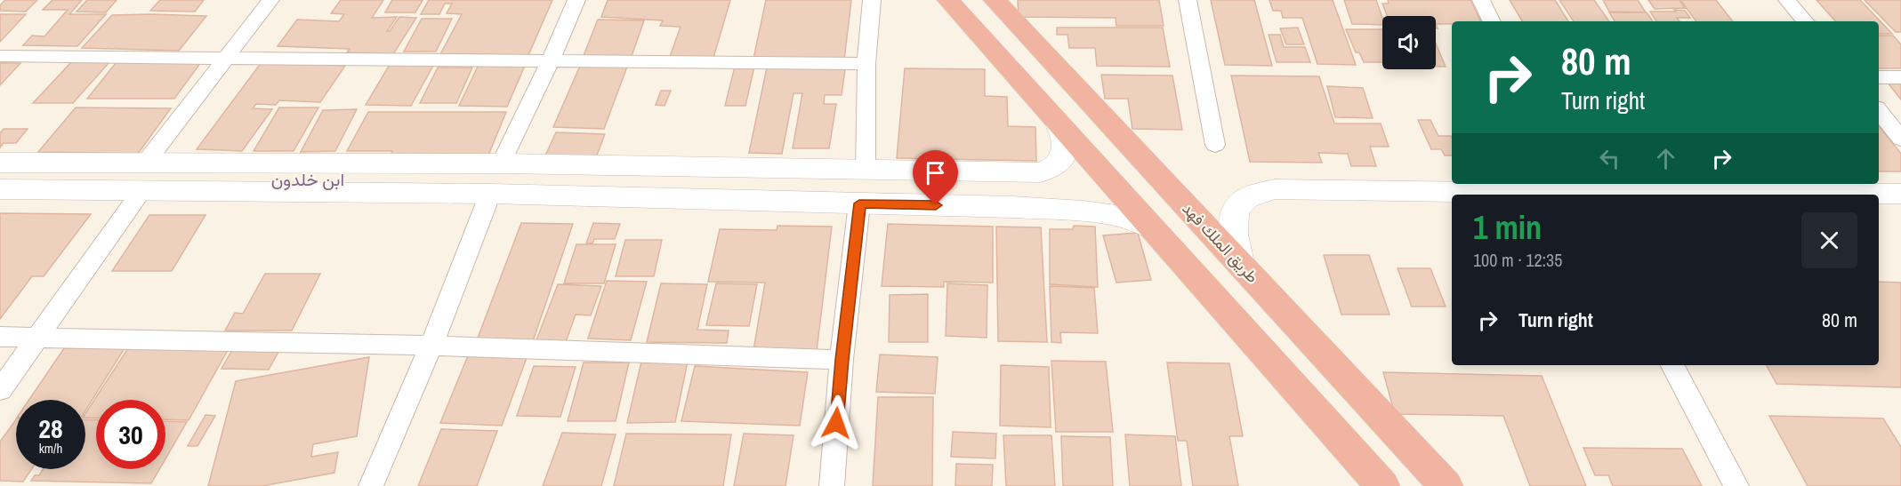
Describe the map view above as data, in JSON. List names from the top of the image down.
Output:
{
  "streets": {
    "highway": ["طريق الملك فهد"]
  },
  "districts": ["ابن خلدون"],
  "page": {
    "turn": ["80 m", "Turn right"],
    "heading": ["1 min", "100 m · 12:35"],
    "list": [
      {
        "name": "Turn right",
        "value": "80 m"
      }
    ],
    "speed": "28 km/h",
    "limit": "30"
  }
}
